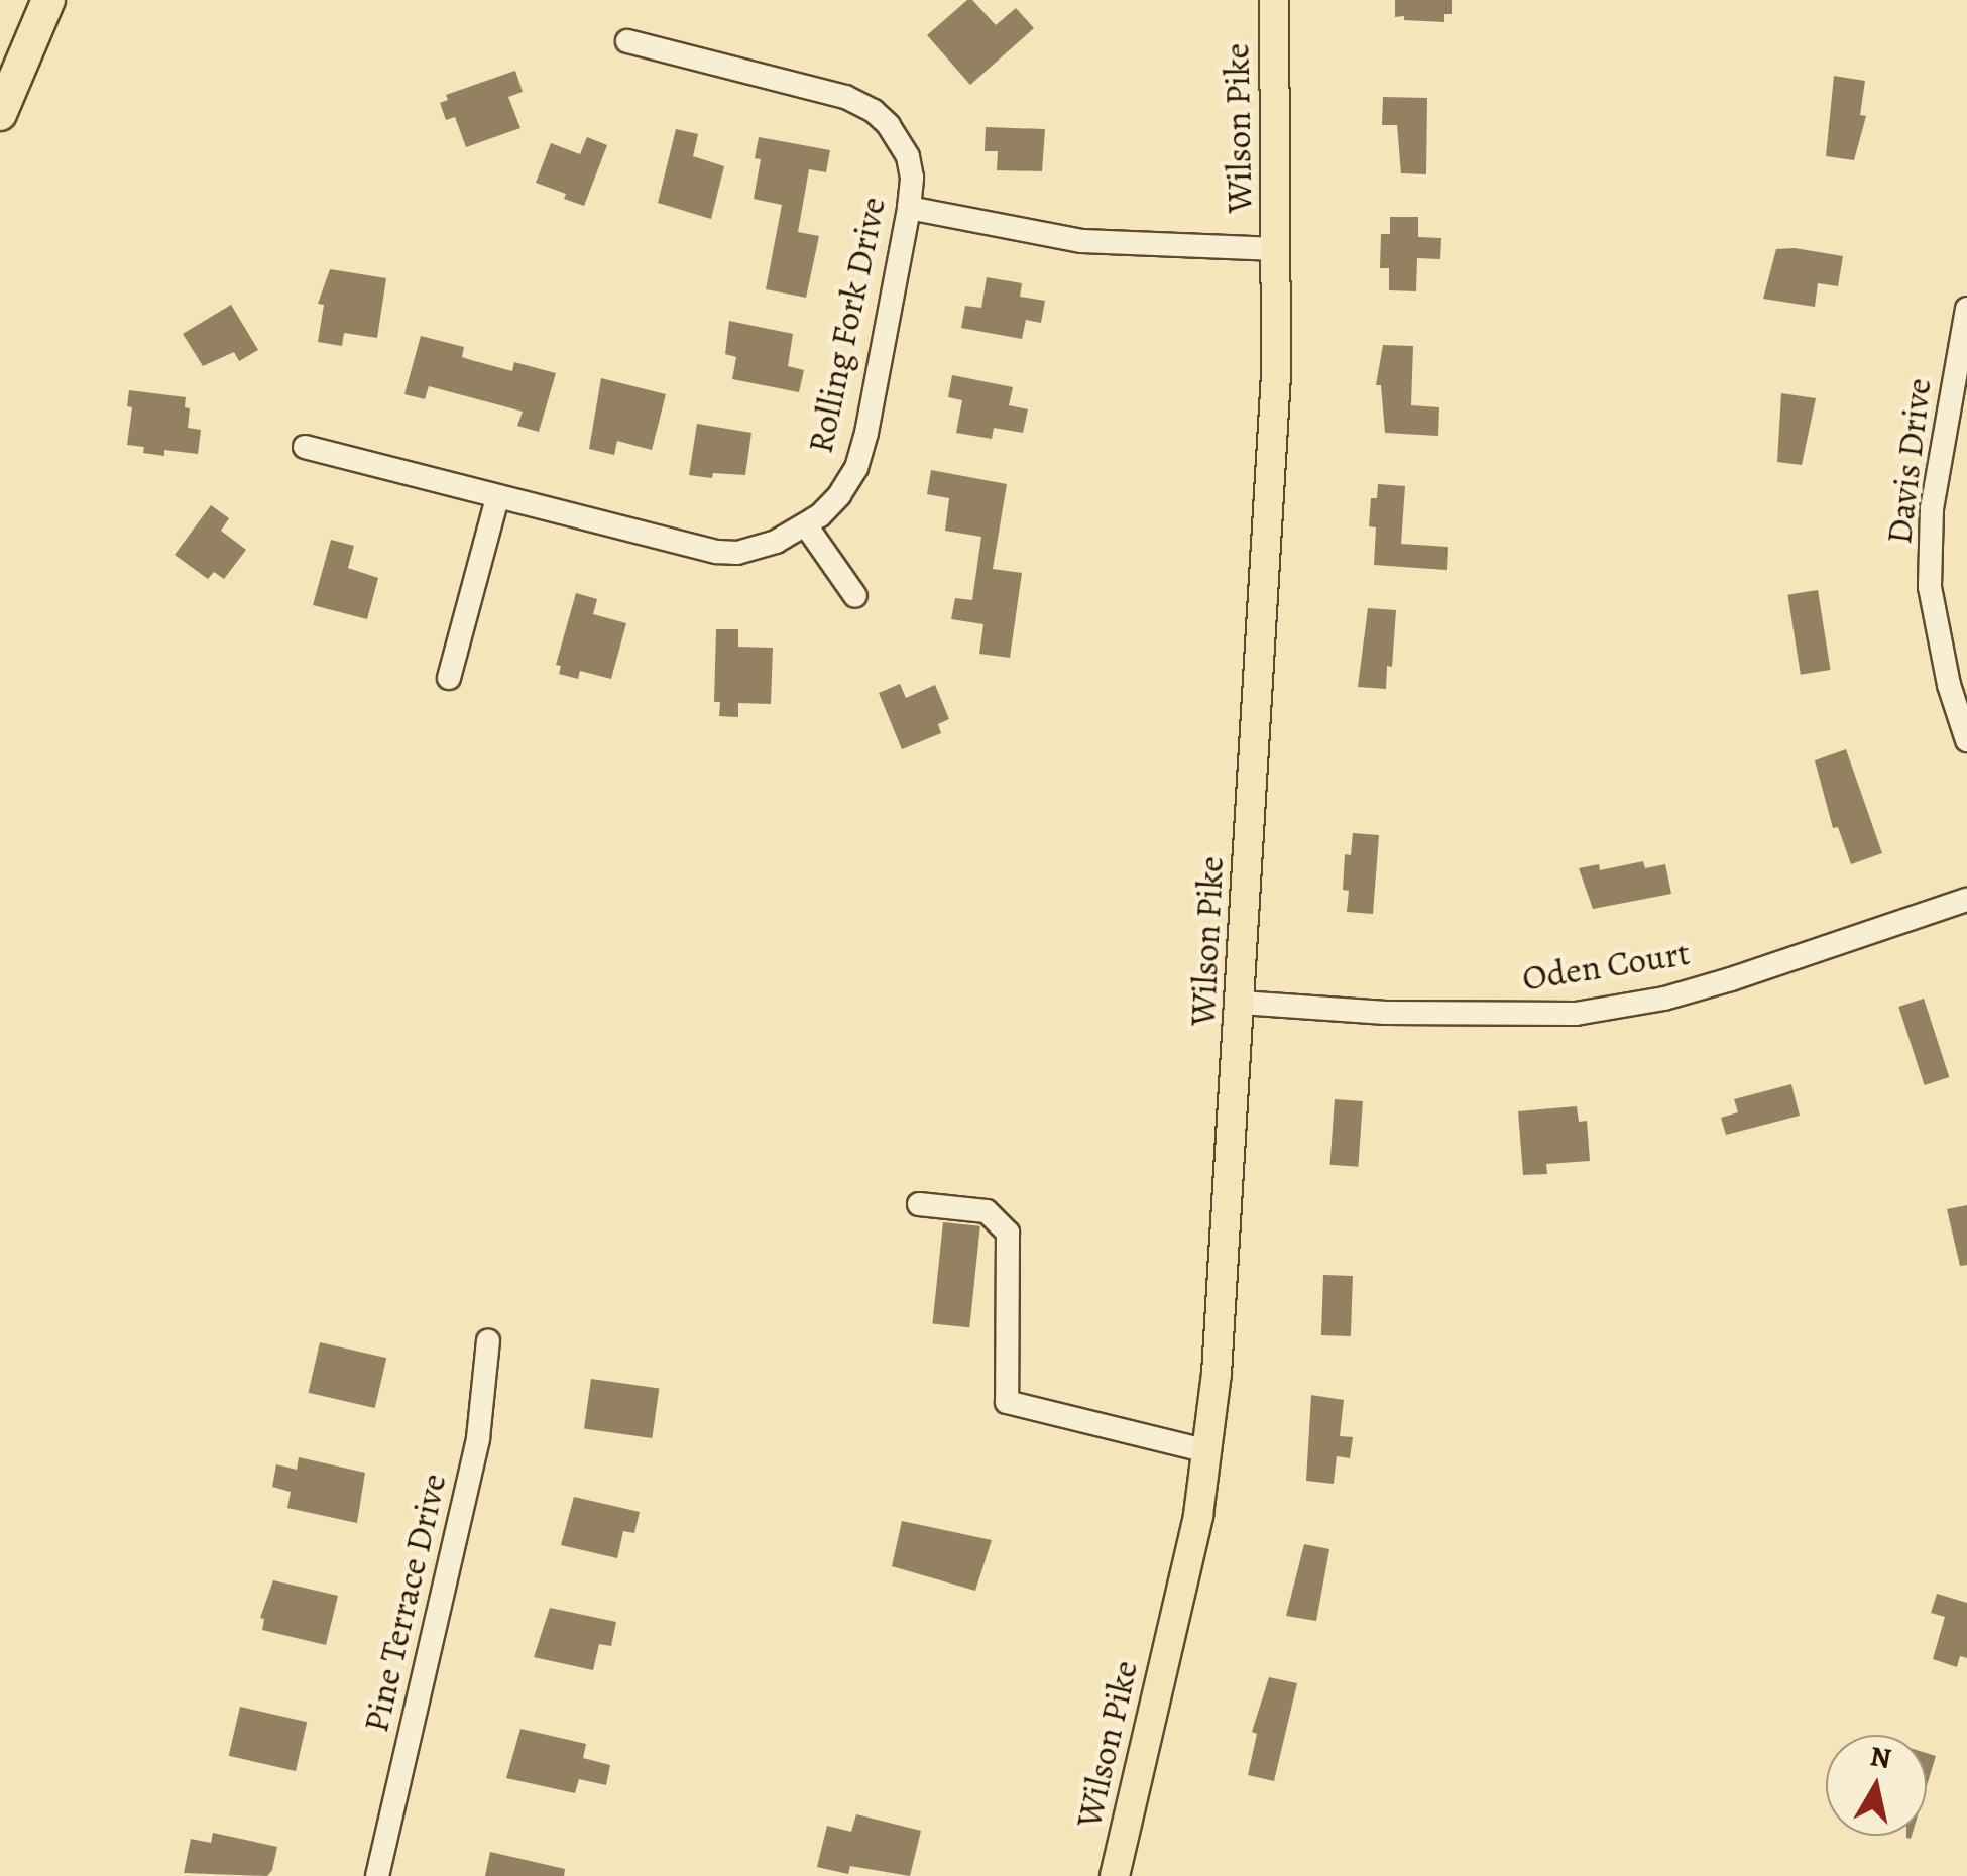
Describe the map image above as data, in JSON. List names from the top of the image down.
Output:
{
  "streets": {
    "main road": ["Wilson Pike"],
    "street": [
      "Rolling Fork Drive",
      "Davis Drive",
      "Oden Court",
      "Pine Terrace Drive"
    ]
  },
  "crossings": [
    ["Wilson Pike", "Oden Court"]
  ],
  "north": "top"
}
